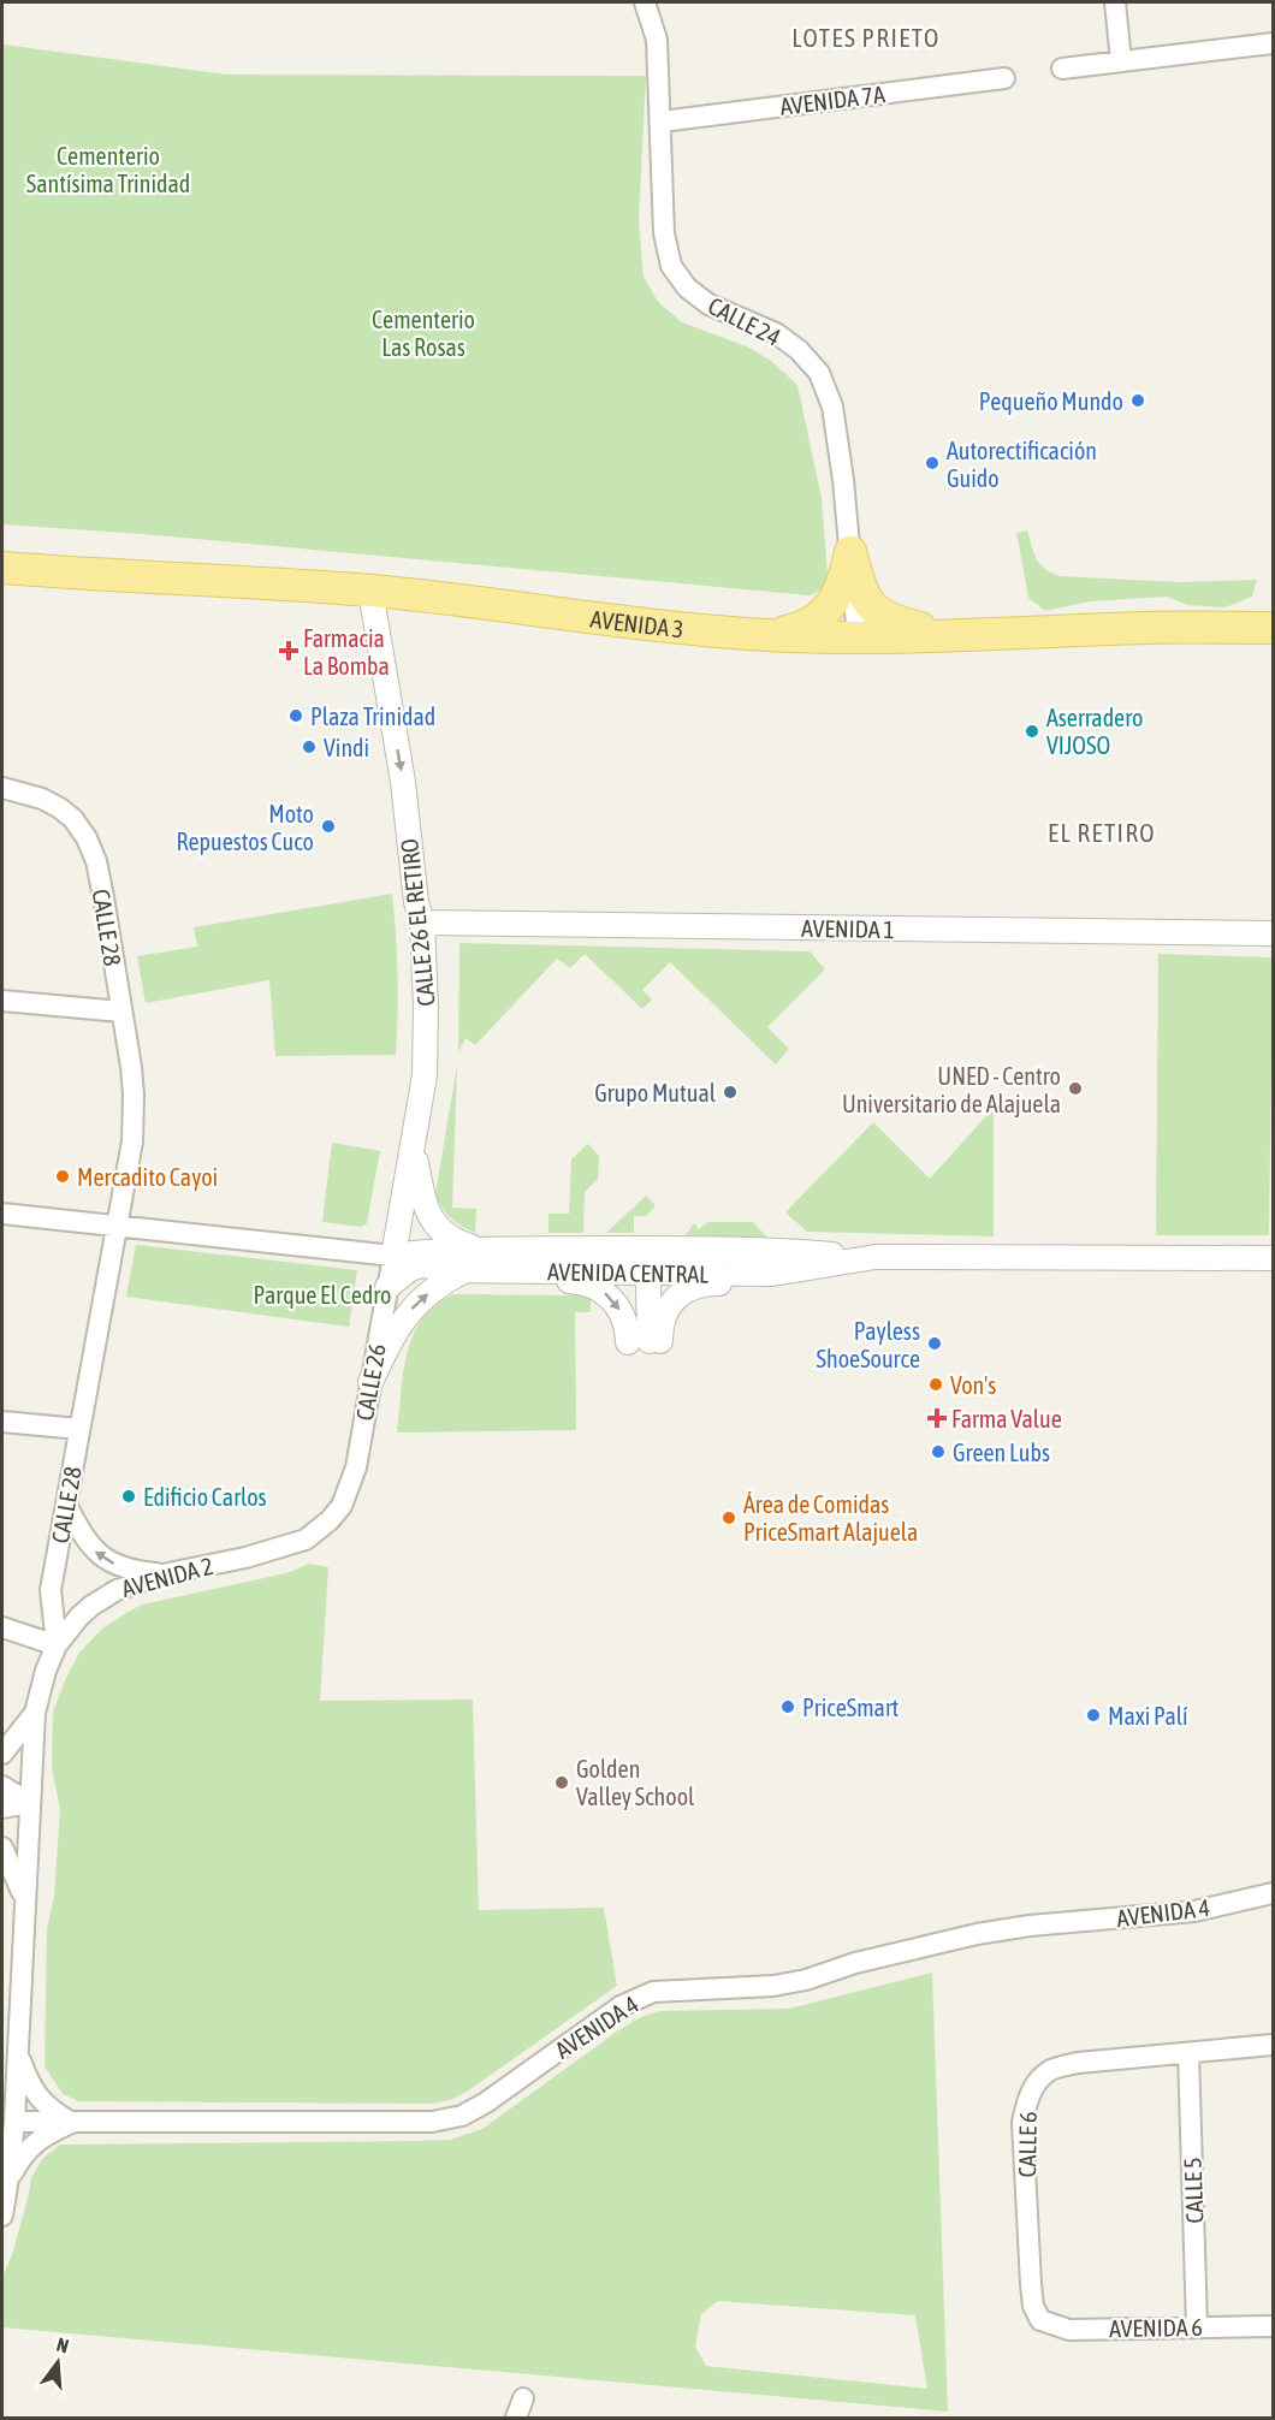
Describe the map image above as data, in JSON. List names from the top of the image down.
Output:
{
  "streets": {
    "main road": ["AVENIDA 3"],
    "street": [
      "AVENIDA 7A",
      "CALLE 24",
      "CALLE 26 EL RETIRO",
      "CALLE 28",
      "AVENIDA 1",
      "AVENIDA CENTRAL",
      "CALLE 26",
      "AVENIDA 2",
      "AVENIDA 4",
      "CALLE 6",
      "CALLE 5",
      "AVENIDA 6"
    ]
  },
  "crossings": [
    ["AVENIDA 7A", "CALLE 24"],
    ["CALLE 24", "AVENIDA 3"],
    ["AVENIDA 3", "CALLE 26 EL RETIRO"],
    ["CALLE 26 EL RETIRO", "AVENIDA 1"],
    ["CALLE 26 EL RETIRO", "AVENIDA CENTRAL"],
    ["CALLE 26 EL RETIRO", "CALLE 26"],
    ["CALLE 28", "AVENIDA CENTRAL"],
    ["CALLE 28", "AVENIDA 2"],
    ["CALLE 28", "AVENIDA 4"],
    ["AVENIDA CENTRAL", "CALLE 26"],
    ["CALLE 26", "AVENIDA 2"],
    ["CALLE 6", "CALLE 5"],
    ["CALLE 6", "AVENIDA 6"],
    ["CALLE 5", "AVENIDA 6"]
  ],
  "one_way": ["CALLE 26 EL RETIRO"],
  "districts": ["LOTES PRIETO", "EL RETIRO"],
  "parks": ["Cementerio Santísima Trinidad", "Cementerio Las Rosas", "Parque El Cedro"],
  "places": {
    "other": [
      "Pequeño Mundo",
      "Autorectificación Guido",
      "Plaza Trinidad",
      "Aserradero VIJOSO",
      "Vindi",
      "Moto Repuestos Cuco",
      "UNED - Centro Universitario de Alajuela",
      "Grupo Mutual",
      "Mercadito Cayoi",
      "Payless ShoeSource",
      "Von's",
      "Green Lubs",
      "Edificio Carlos",
      "Área de Comidas PriceSmart Alajuela",
      "PriceSmart",
      "Maxi Palí",
      "Golden Valley School"
    ],
    "health": ["Farmacia La Bomba", "Farma Value"]
  },
  "north": "top"
}
